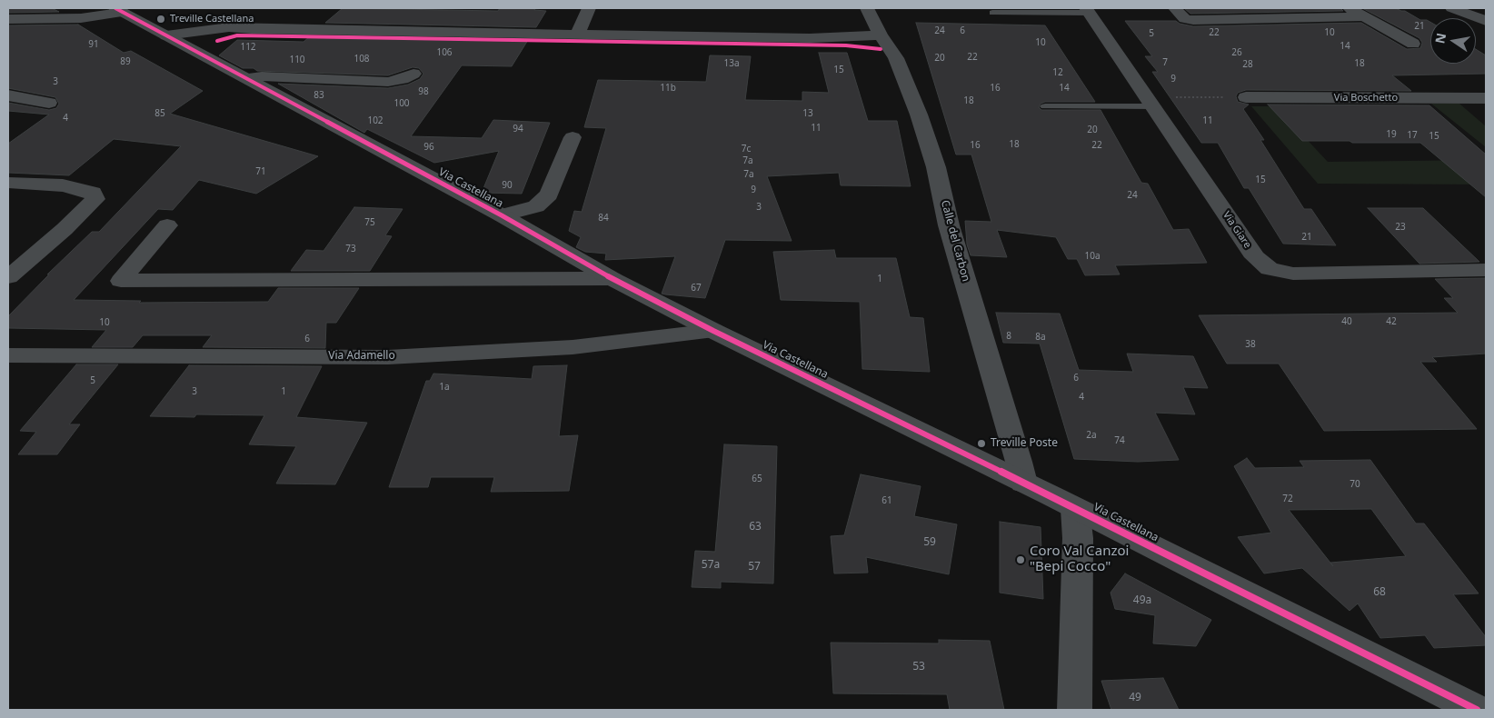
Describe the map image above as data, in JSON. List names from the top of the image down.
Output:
{
  "streets": {
    "street": [
      "Via Boschetto",
      "Via Castellana",
      "Via Giare",
      "Calle del Carbon",
      "Via Adamello"
    ]
  },
  "crossings": [
    ["Via Castellana", "Calle del Carbon"],
    ["Via Castellana", "Via Adamello"]
  ],
  "places": ["Treville Castellana", "Treville Poste", "Coro Val Canzoi \"Bepi Cocco\""],
  "house_numbers": [
    "21",
    "24",
    "6",
    "22",
    "10",
    "5",
    "10",
    "91",
    "14",
    "112",
    "106",
    "26",
    "22",
    "20",
    "108",
    "110",
    "89",
    "7",
    "13a",
    "18",
    "28",
    "15",
    "12",
    "9",
    "3",
    "11b",
    "16",
    "14",
    "98",
    "83",
    "18",
    "100",
    "85",
    "13",
    "4",
    "102",
    "11",
    "11",
    "94",
    "20",
    "19",
    "17",
    "15",
    "18",
    "16",
    "22",
    "96",
    "7c",
    "7a",
    "71",
    "7a",
    "15",
    "90",
    "9",
    "24",
    "3",
    "84",
    "75",
    "23",
    "21",
    "73",
    "10a",
    "1",
    "67",
    "40",
    "42",
    "10",
    "8",
    "8a",
    "6",
    "38",
    "6",
    "5",
    "1a",
    "3",
    "1",
    "4",
    "2a",
    "74",
    "65",
    "70",
    "72",
    "61",
    "63",
    "59",
    "57a",
    "57",
    "68",
    "49a",
    "53",
    "49"
  ],
  "north": "left"
}
